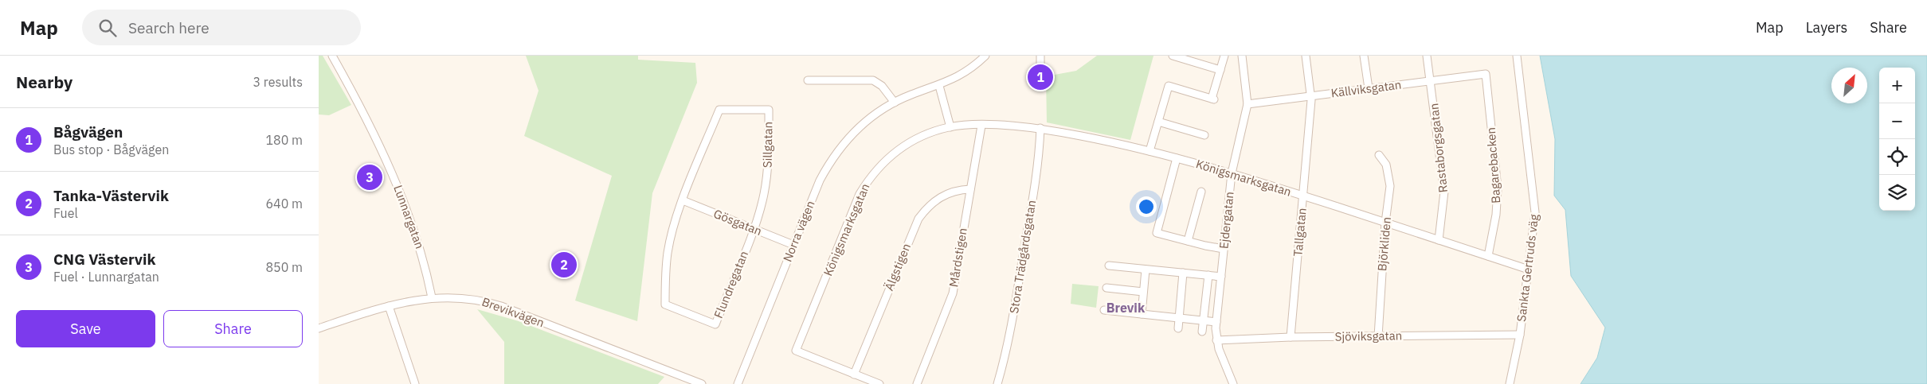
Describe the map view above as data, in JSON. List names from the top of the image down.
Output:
{
  "streets": {
    "street": [
      "Källviksgatan",
      "Sillgatan",
      "Rastaborgsgatan",
      "Bagarebacken",
      "Königsmarksgatan",
      "Lunnargatan",
      "Ejdergatan",
      "Gösgatan",
      "Norra vägen",
      "Tallgatan",
      "Björkliden",
      "Stora Trädgårdsgatan",
      "Mårdstigen",
      "Älgstigen",
      "Sankta Gertruds väg",
      "Flundregatan",
      "Brevikvägen",
      "Sjöviksgatan"
    ]
  },
  "crossings": [
    ["Källviksgatan", "Rastaborgsgatan"],
    ["Källviksgatan", "Bagarebacken"],
    ["Källviksgatan", "Ejdergatan"],
    ["Källviksgatan", "Tallgatan"],
    ["Sillgatan", "Gösgatan"],
    ["Sillgatan", "Flundregatan"],
    ["Rastaborgsgatan", "Königsmarksgatan"],
    ["Bagarebacken", "Königsmarksgatan"],
    ["Königsmarksgatan", "Ejdergatan"],
    ["Königsmarksgatan", "Tallgatan"],
    ["Königsmarksgatan", "Björkliden"],
    ["Königsmarksgatan", "Stora Trädgårdsgatan"],
    ["Königsmarksgatan", "Mårdstigen"],
    ["Königsmarksgatan", "Älgstigen"],
    ["Königsmarksgatan", "Sankta Gertruds väg"],
    ["Lunnargatan", "Brevikvägen"],
    ["Ejdergatan", "Sjöviksgatan"],
    ["Gösgatan", "Norra vägen"],
    ["Gösgatan", "Flundregatan"],
    ["Tallgatan", "Sjöviksgatan"],
    ["Björkliden", "Sjöviksgatan"],
    ["Mårdstigen", "Älgstigen"],
    ["Sankta Gertruds väg", "Sjöviksgatan"]
  ],
  "districts": ["Brevik"],
  "north": "top right",
  "page": {
    "header": "Map",
    "search": "Search here",
    "nav": ["Map", "Layers", "Share"],
    "heading": ["Nearby", "3 results"],
    "pins": ["1", "3", "2"],
    "map_buttons": ["+", "−"],
    "list": [
      {
        "mark": "1",
        "name": "Bågvägen",
        "note": "Bus stop · Bågvägen",
        "value": "180 m"
      },
      {
        "mark": "2",
        "name": "Tanka-Västervik",
        "note": "Fuel",
        "value": "640 m"
      },
      {
        "mark": "3",
        "name": "CNG Västervik",
        "note": "Fuel · Lunnargatan",
        "value": "850 m"
      }
    ],
    "buttons": ["Save", "Share"]
  }
}
